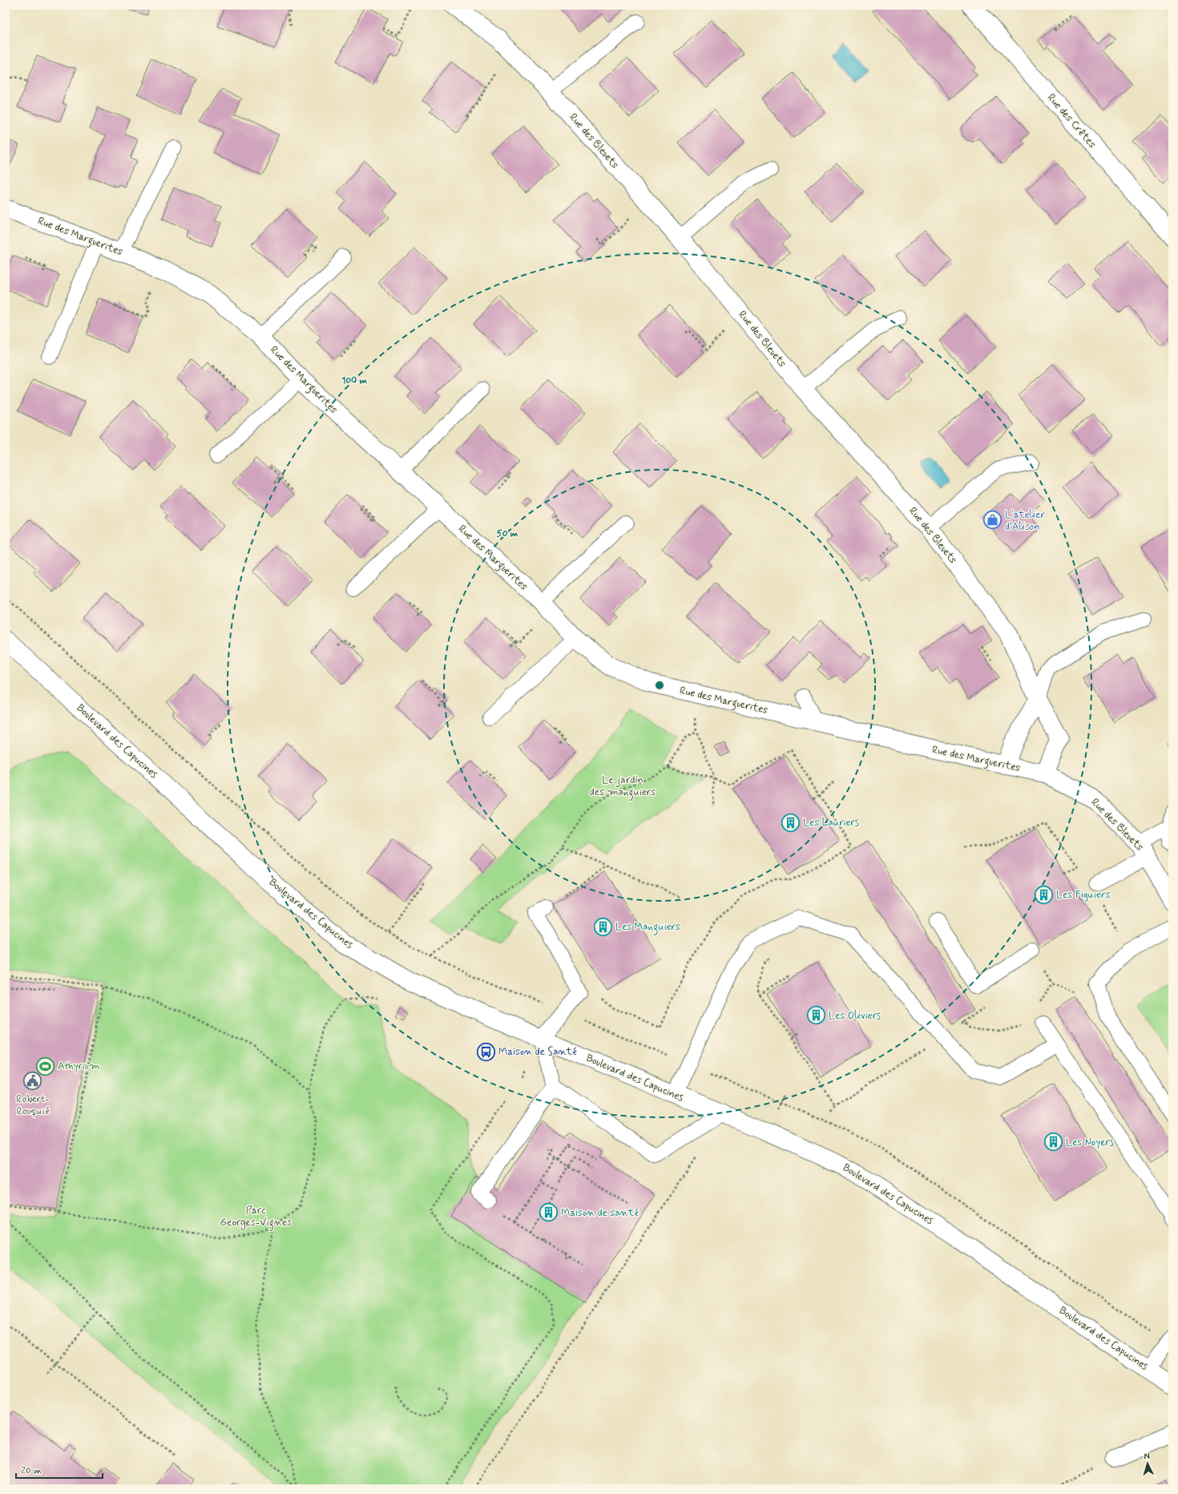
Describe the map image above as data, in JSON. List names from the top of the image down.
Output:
{
  "streets": {
    "street": [
      "Rue des Crêtes",
      "Rue des Bleuets",
      "Rue des Marguerites",
      "Boulevard des Capucines"
    ]
  },
  "crossings": [
    ["Rue des Bleuets", "Rue des Marguerites"]
  ],
  "parks": ["Le jardin des manguiers", "Parc Georges-Vignes"],
  "places": {
    "shop": ["L'atelier d'Alison"],
    "building": [
      "Les Lauriers",
      "Les Figuiers",
      "Les Manguiers",
      "Les Oliviers",
      "Les Noyers",
      "Maison de santé"
    ],
    "bus stop": ["Maison de Santé"],
    "sports": ["Athyrium"],
    "public building": ["Robert- Rouquié"]
  },
  "scale_bar": "20 m",
  "north": "top",
  "rings": ["100 m", "50 m"]
}
